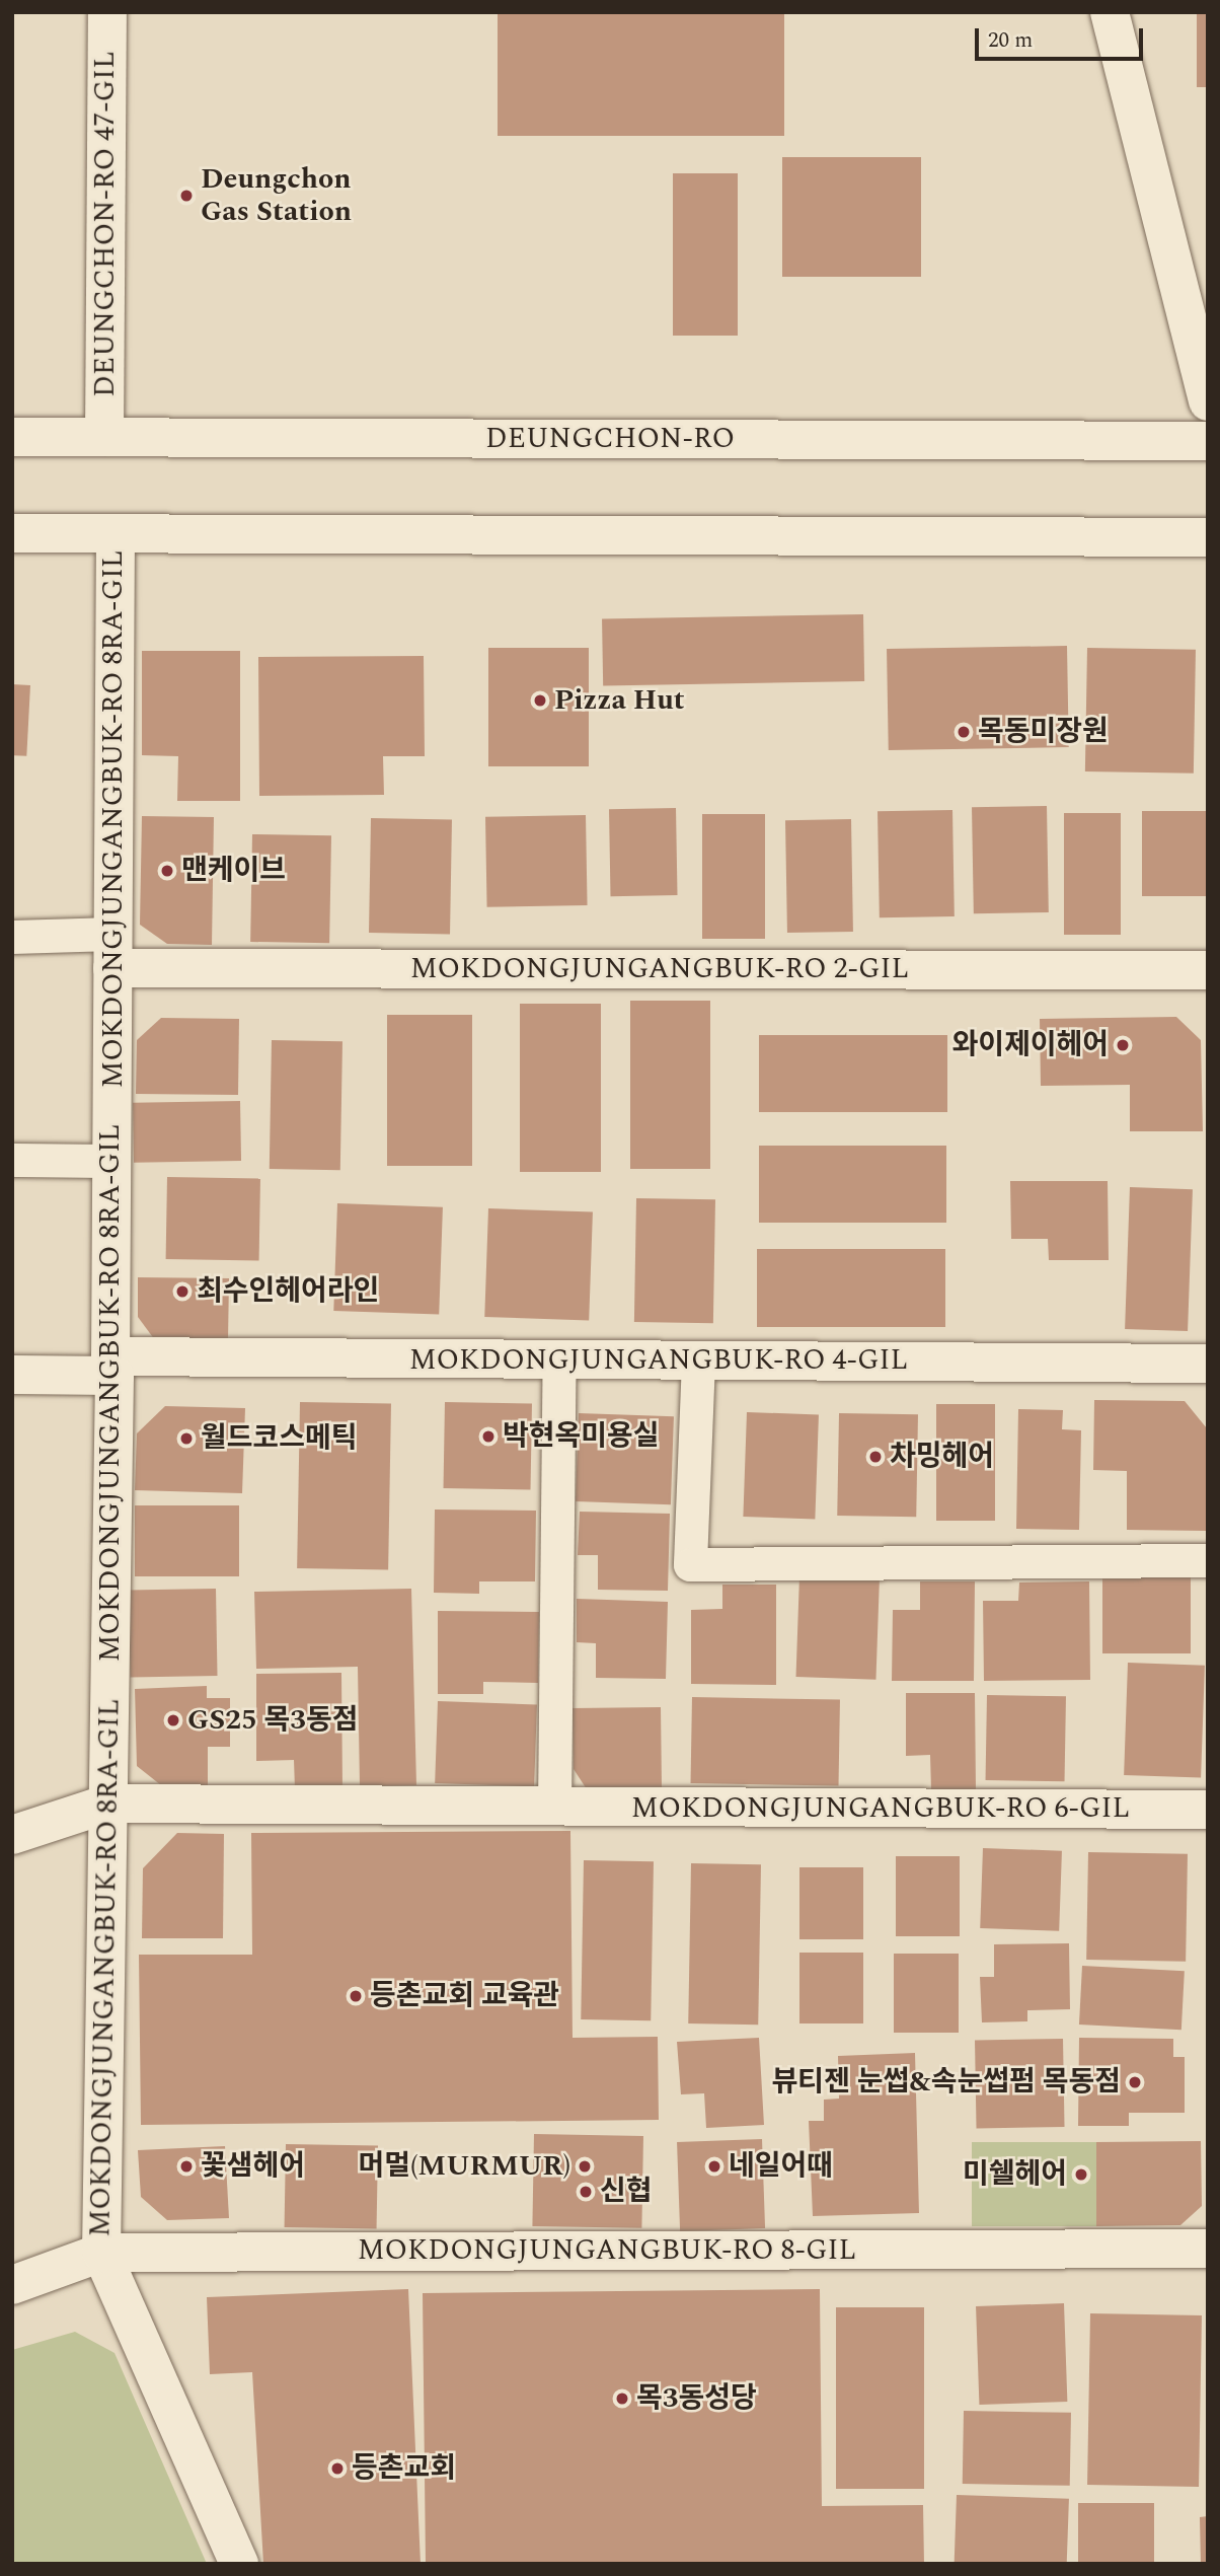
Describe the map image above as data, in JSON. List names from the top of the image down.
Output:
{
  "streets": {
    "street": [
      "DEUNGCHON-RO 47-GIL",
      "DEUNGCHON-RO",
      "MOKDONGJUNGANGBUK-RO 8RA-GIL",
      "MOKDONGJUNGANGBUK-RO 2-GIL",
      "MOKDONGJUNGANGBUK-RO 4-GIL",
      "MOKDONGJUNGANGBUK-RO 6-GIL",
      "MOKDONGJUNGANGBUK-RO 8-GIL"
    ]
  },
  "crossings": [
    ["DEUNGCHON-RO 47-GIL", "DEUNGCHON-RO"],
    ["MOKDONGJUNGANGBUK-RO 8RA-GIL", "MOKDONGJUNGANGBUK-RO 2-GIL"],
    ["MOKDONGJUNGANGBUK-RO 8RA-GIL", "MOKDONGJUNGANGBUK-RO 4-GIL"],
    ["MOKDONGJUNGANGBUK-RO 8RA-GIL", "MOKDONGJUNGANGBUK-RO 6-GIL"],
    ["MOKDONGJUNGANGBUK-RO 8RA-GIL", "MOKDONGJUNGANGBUK-RO 8-GIL"]
  ],
  "places": [
    "Deungchon Gas Station",
    "Pizza Hut",
    "목동미장원",
    "맨케이브",
    "와이제이헤어",
    "최수인헤어라인",
    "박현옥미용실",
    "월드코스메틱",
    "차밍헤어",
    "GS25 목3동점",
    "등촌교회 교육관",
    "뷰티젠 눈썹&속눈썹펌 목동점",
    "꽃샘헤어",
    "머멀(MURMUR)",
    "네일어때",
    "미쉘헤어",
    "신협",
    "목3동성당",
    "등촌교회"
  ],
  "scale_bar": "20 m"
}
